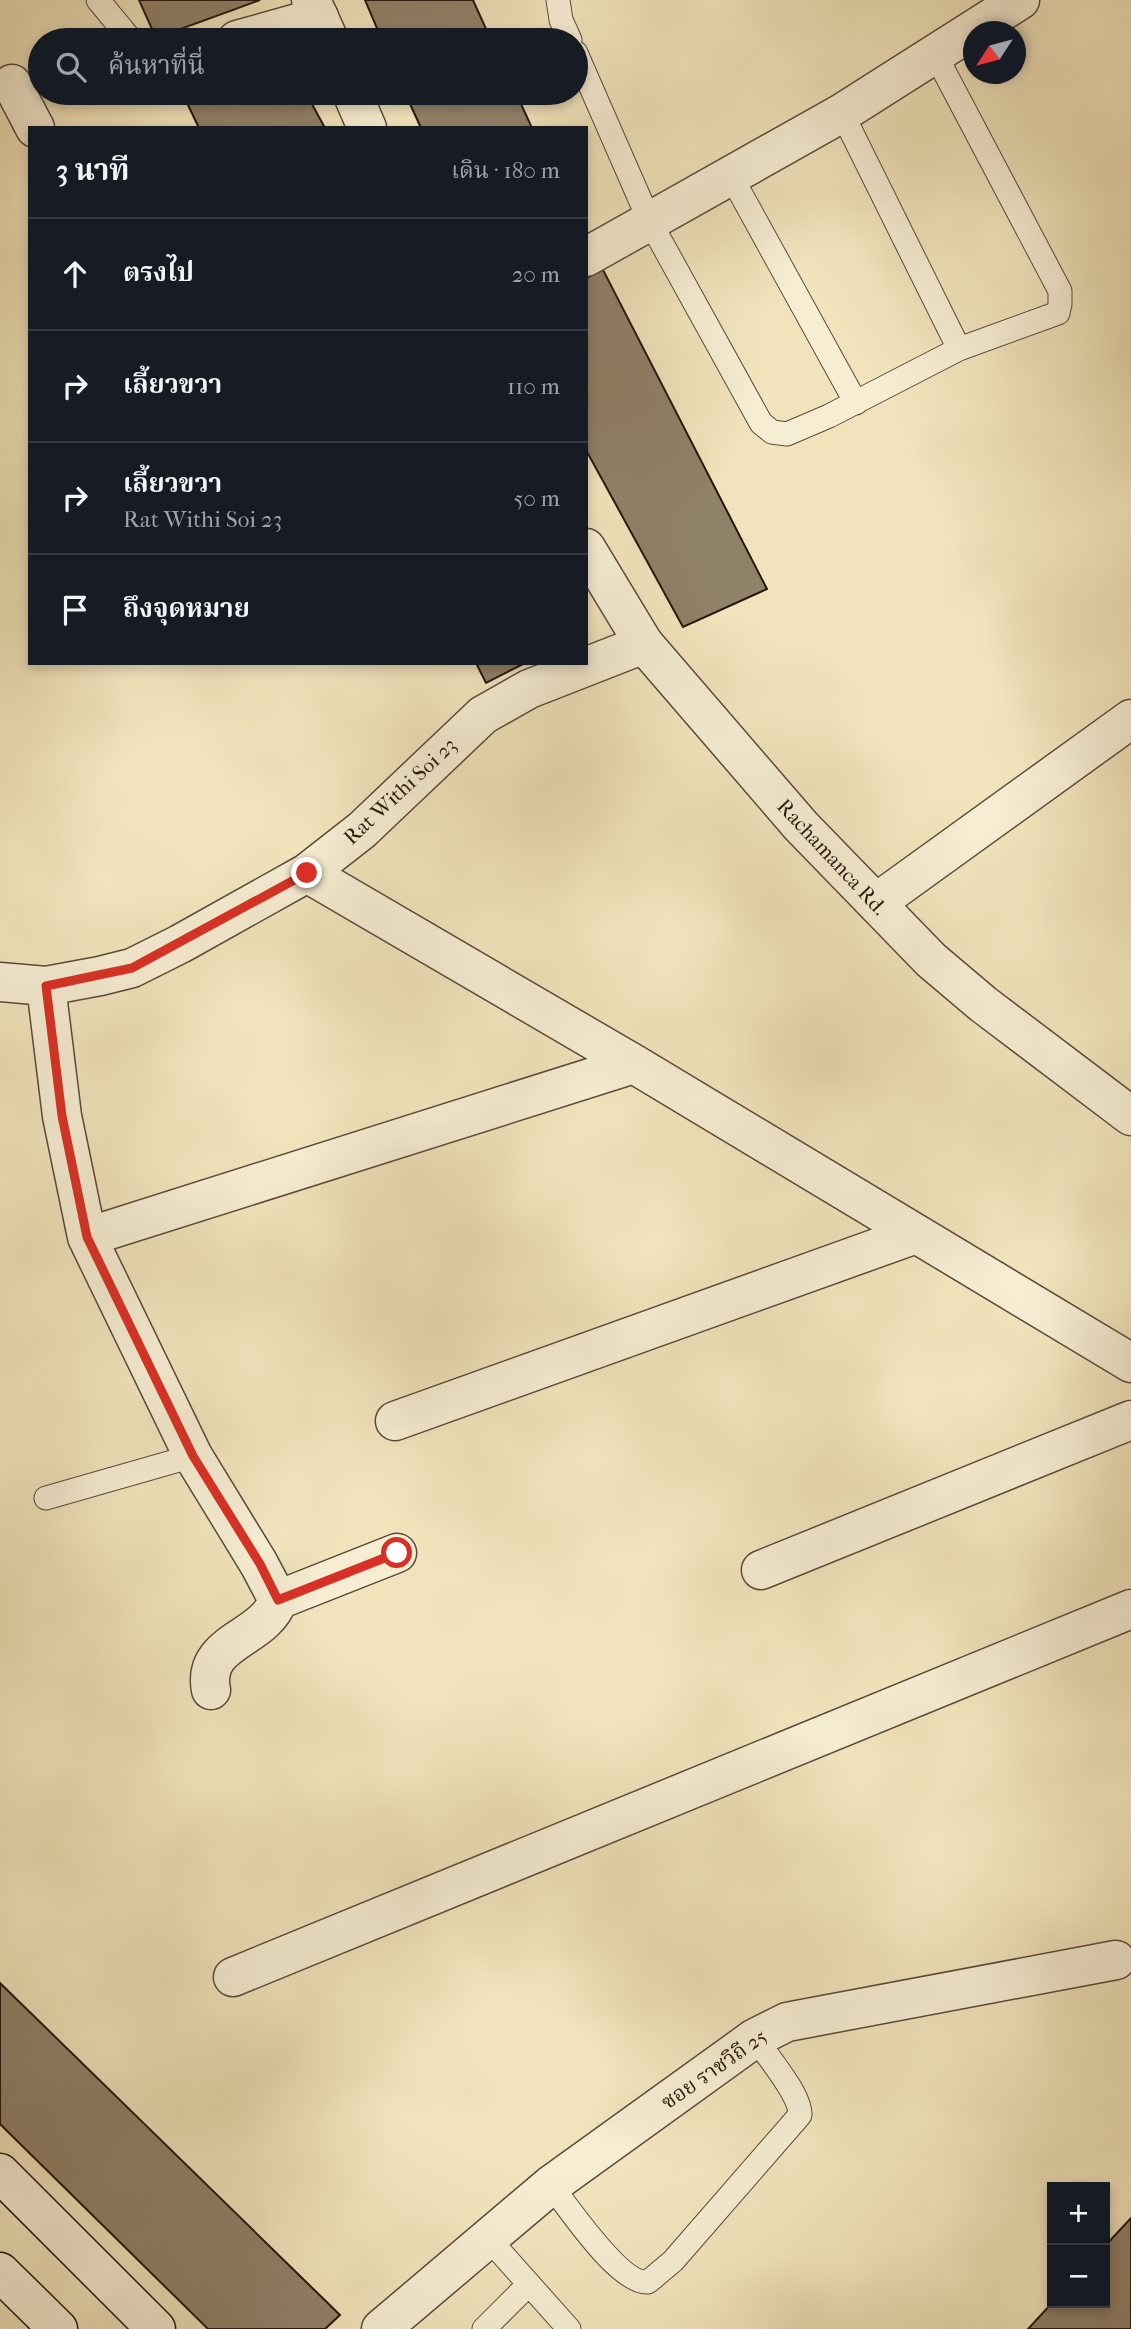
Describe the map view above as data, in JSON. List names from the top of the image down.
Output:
{
  "streets": {
    "street": ["Rat Withi Soi 23", "Rachamanca Rd.", "ซอย ราชวิถี 25"]
  },
  "crossings": [
    ["Rat Withi Soi 23", "Rachamanca Rd."]
  ],
  "north": "bottom left",
  "page": {
    "search": "ค้นหาที่นี่",
    "heading": ["3 นาที", "เดิน · 180 m"],
    "list": [
      ["ตรงไป", "20 m"],
      ["เลี้ยวขวา", "110 m"],
      ["เลี้ยวขวา", "Rat Withi Soi 23", "50 m"],
      "ถึงจุดหมาย"
    ],
    "map_buttons": ["+", "−"]
  }
}
